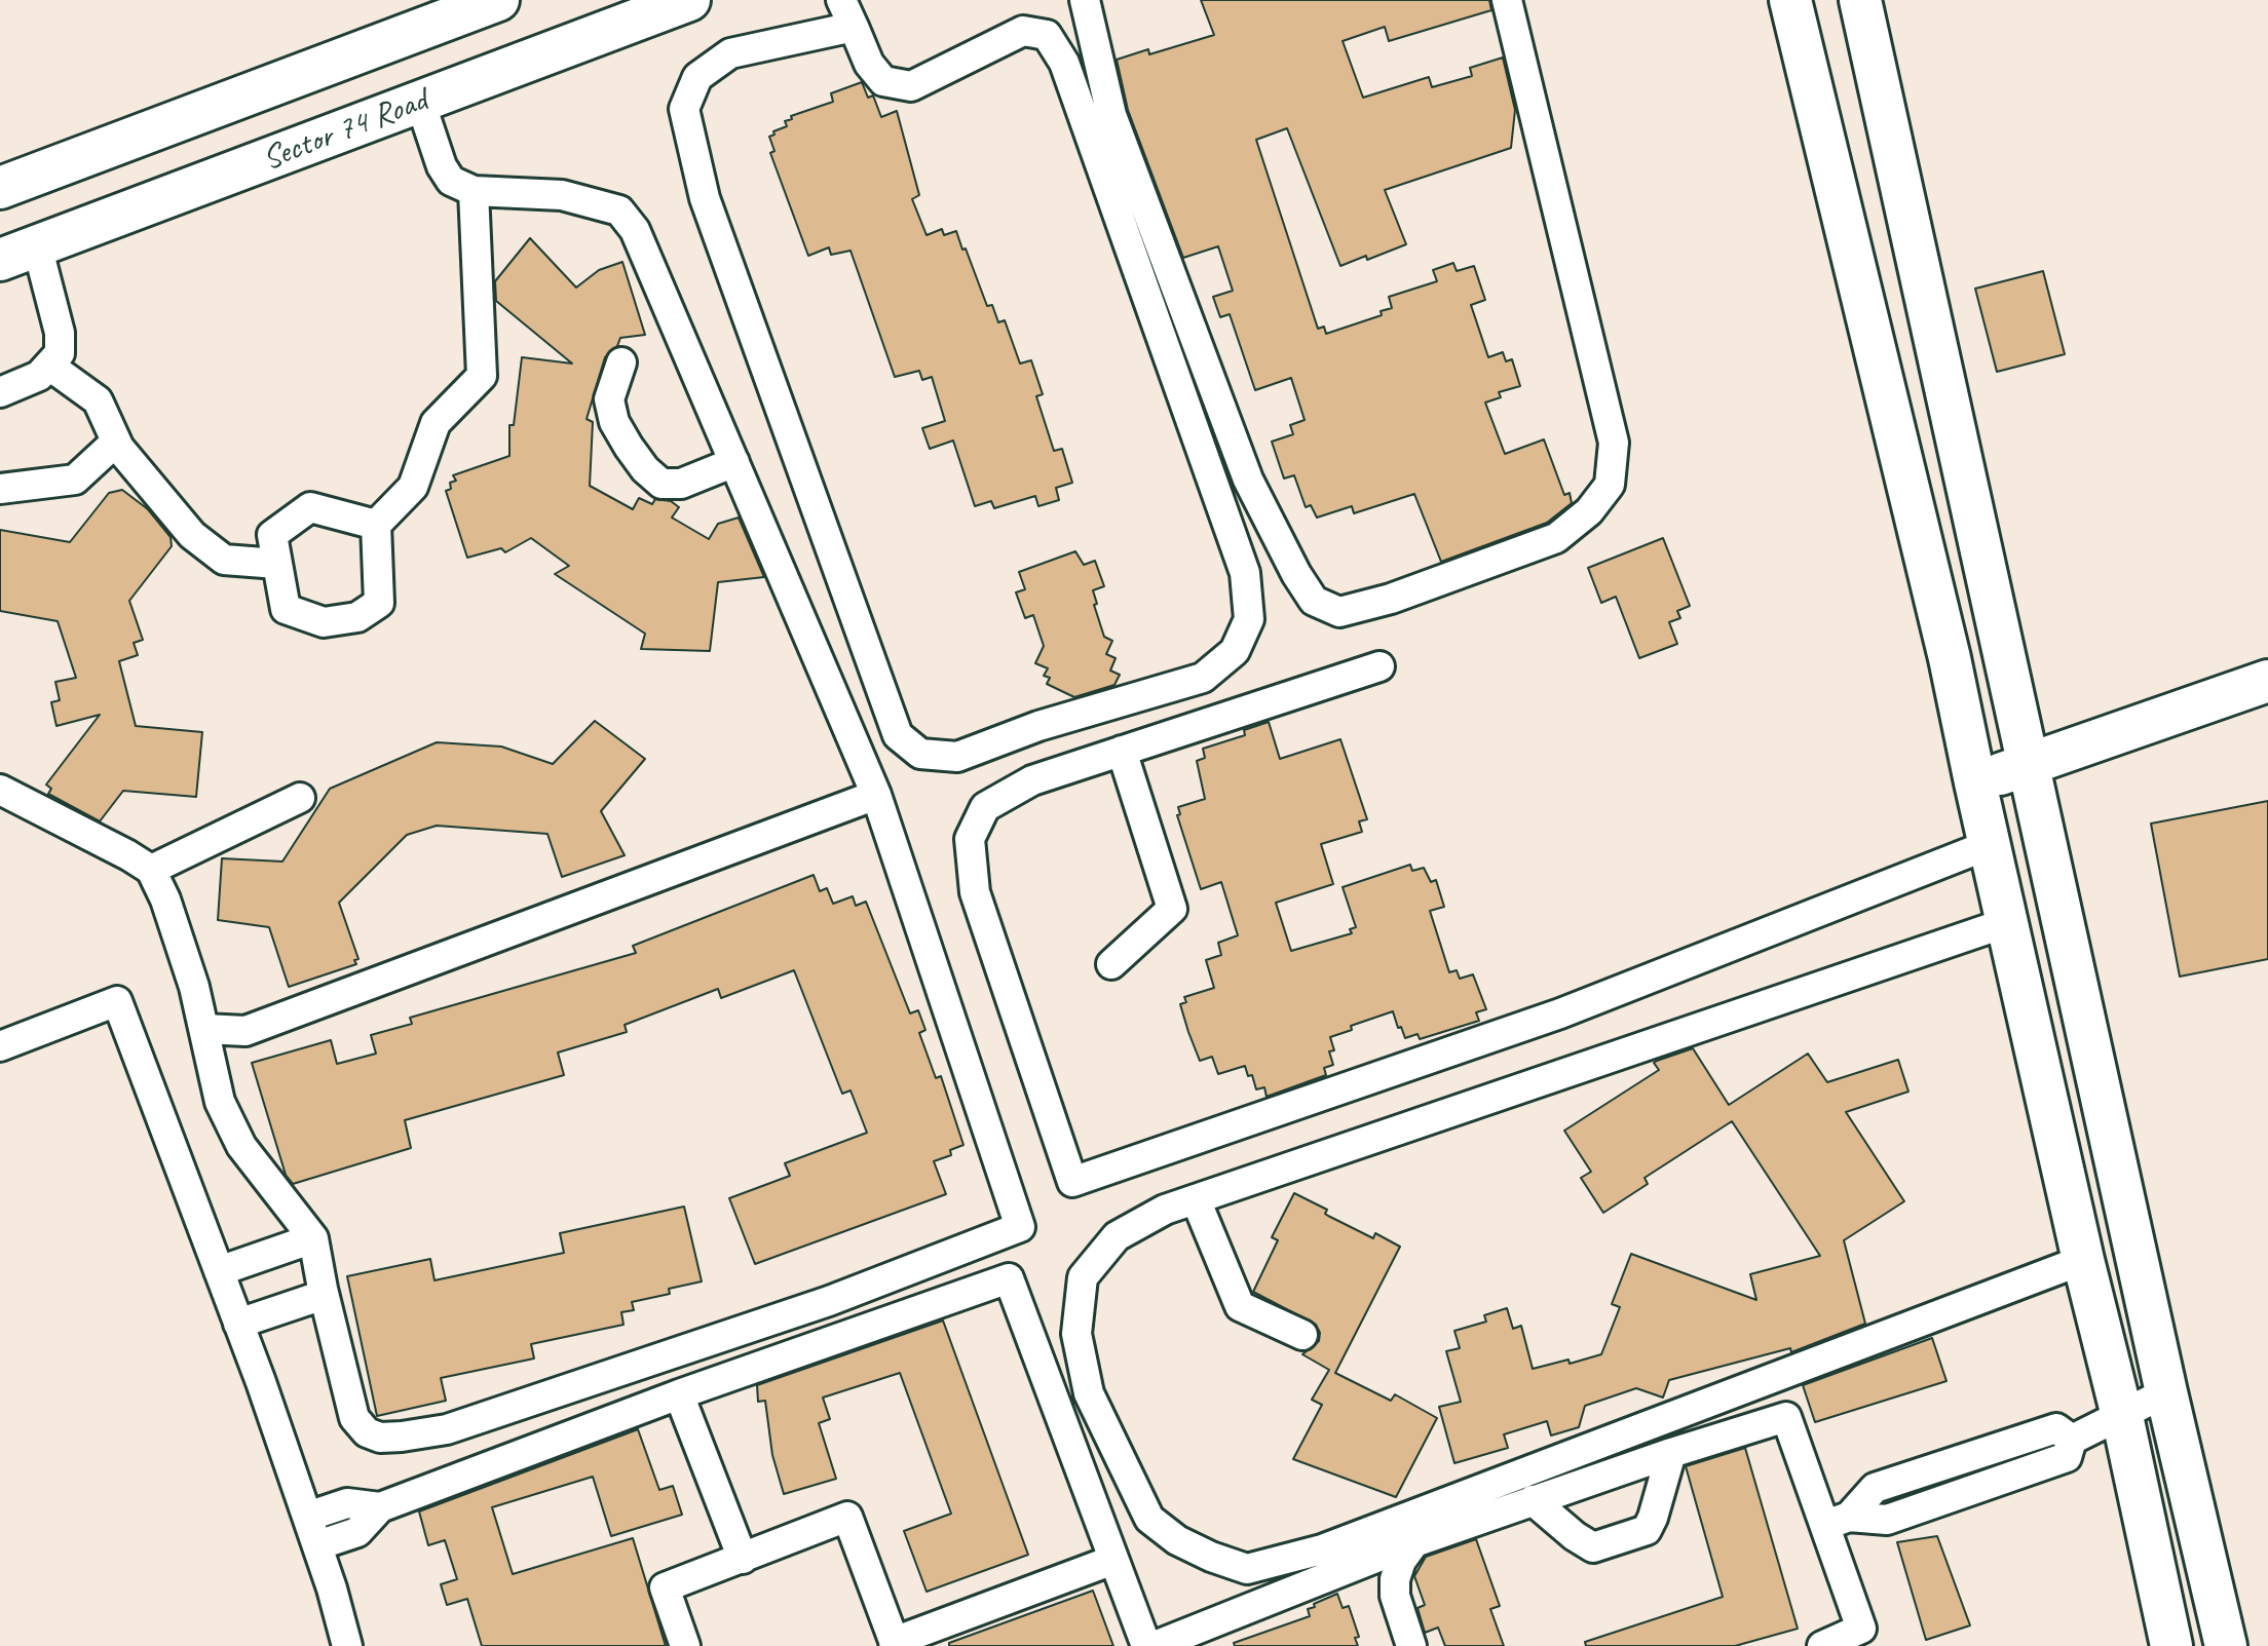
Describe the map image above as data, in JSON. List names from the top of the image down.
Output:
{
  "streets": {
    "street": ["Sector 74 Road"]
  }
}
